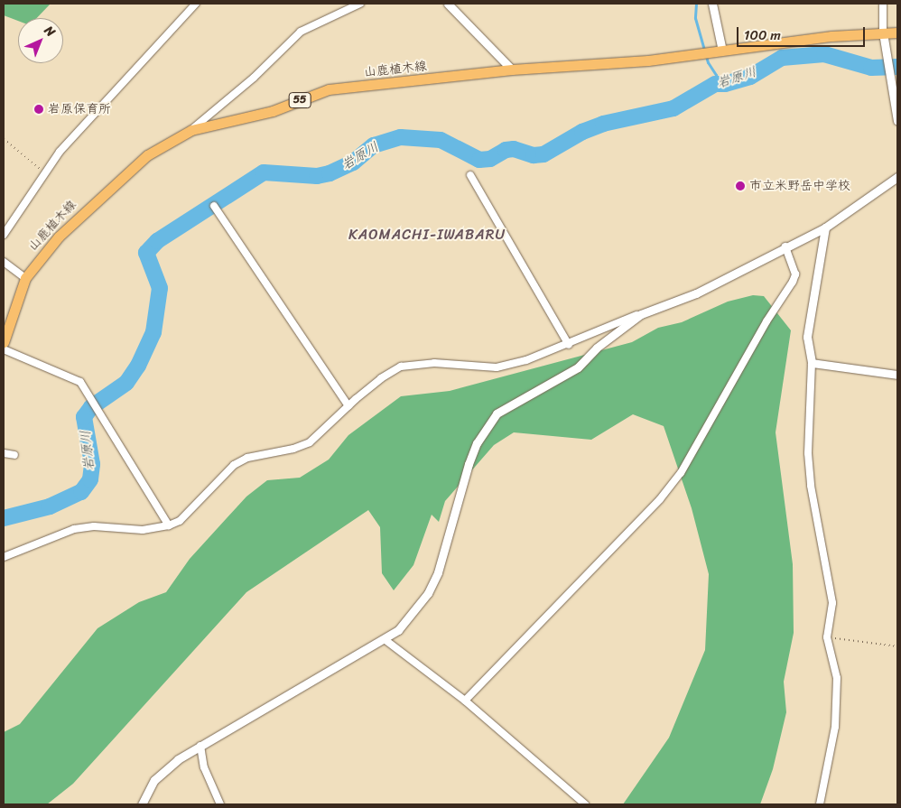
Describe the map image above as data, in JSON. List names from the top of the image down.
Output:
{
  "streets": {
    "main road": ["山鹿植木線", "55"]
  },
  "districts": ["KAOMACHI-IWABARU"],
  "water": ["岩原川"],
  "places": ["岩原保育所", "市立米野岳中学校"],
  "scale_bar": "100 m",
  "north": "top right"
}
